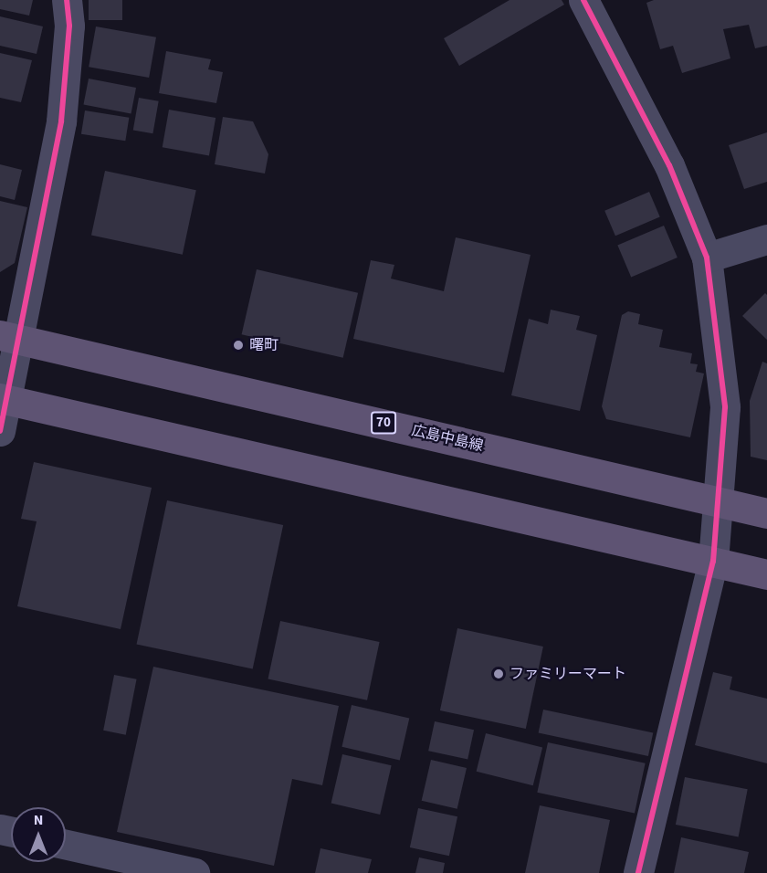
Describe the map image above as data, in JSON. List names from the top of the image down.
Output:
{
  "streets": {
    "main road": ["70", "広島中島線"]
  },
  "places": ["曙町", "ファミリーマート"],
  "north": "top"
}
